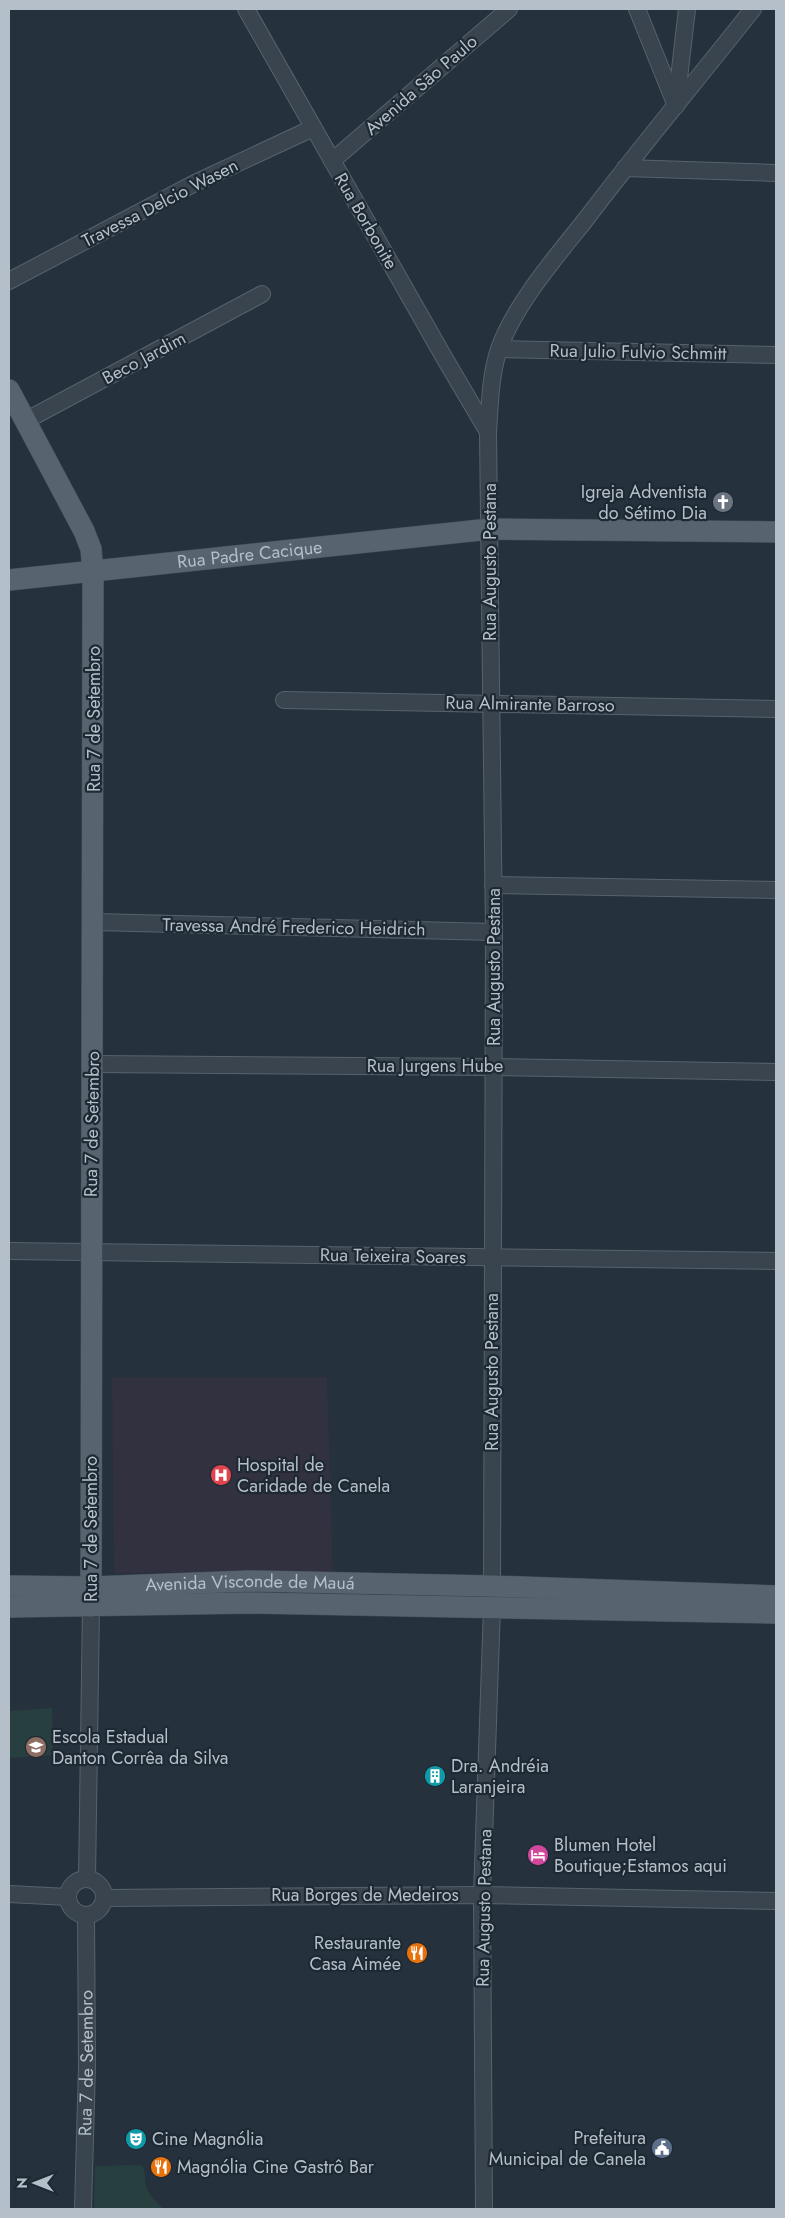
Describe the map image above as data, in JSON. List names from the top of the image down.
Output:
{
  "streets": {
    "main road": ["Rua Padre Cacique", "Rua 7 de Setembro", "Avenida Visconde de Mauá"],
    "street": [
      "Avenida São Paulo",
      "Travessa Delcio Wasen",
      "Rua Borbonite",
      "Rua Julio Fulvio Schmitt",
      "Beco Jardim",
      "Rua Augusto Pestana",
      "Rua Almirante Barroso",
      "Travessa André Frederico Heidrich",
      "Rua Jurgens Hube",
      "Rua Teixeira Soares",
      "Rua Borges de Medeiros"
    ]
  },
  "crossings": [
    ["Avenida São Paulo", "Rua Borbonite"],
    ["Travessa Delcio Wasen", "Rua Borbonite"],
    ["Rua Borbonite", "Rua Augusto Pestana"],
    ["Rua Julio Fulvio Schmitt", "Rua Augusto Pestana"],
    ["Beco Jardim", "Rua 7 de Setembro"],
    ["Rua Padre Cacique", "Rua Augusto Pestana"],
    ["Rua Padre Cacique", "Rua 7 de Setembro"],
    ["Rua Augusto Pestana", "Rua Almirante Barroso"],
    ["Rua Augusto Pestana", "Travessa André Frederico Heidrich"],
    ["Rua Augusto Pestana", "Rua Jurgens Hube"],
    ["Rua Augusto Pestana", "Rua Teixeira Soares"],
    ["Rua Augusto Pestana", "Avenida Visconde de Mauá"],
    ["Rua Augusto Pestana", "Rua Borges de Medeiros"],
    ["Rua 7 de Setembro", "Travessa André Frederico Heidrich"],
    ["Rua 7 de Setembro", "Rua Jurgens Hube"],
    ["Rua 7 de Setembro", "Rua Teixeira Soares"],
    ["Rua 7 de Setembro", "Avenida Visconde de Mauá"],
    ["Rua 7 de Setembro", "Rua Borges de Medeiros"]
  ],
  "places": {
    "church": ["Igreja Adventista do Sétimo Dia"],
    "hospital": ["Hospital de Caridade de Canela"],
    "school or university": ["Escola Estadual Danton Corrêa da Silva"],
    "building": ["Dra. Andréia Laranjeira"],
    "hotel": ["Blumen Hotel Boutique;Estamos aqui"],
    "restaurant": ["Restaurante Casa Aimée", "Magnólia Cine Gastrô Bar"],
    "theatre": ["Cine Magnólia"],
    "public building": ["Prefeitura Municipal de Canela"]
  },
  "north": "left"
}
